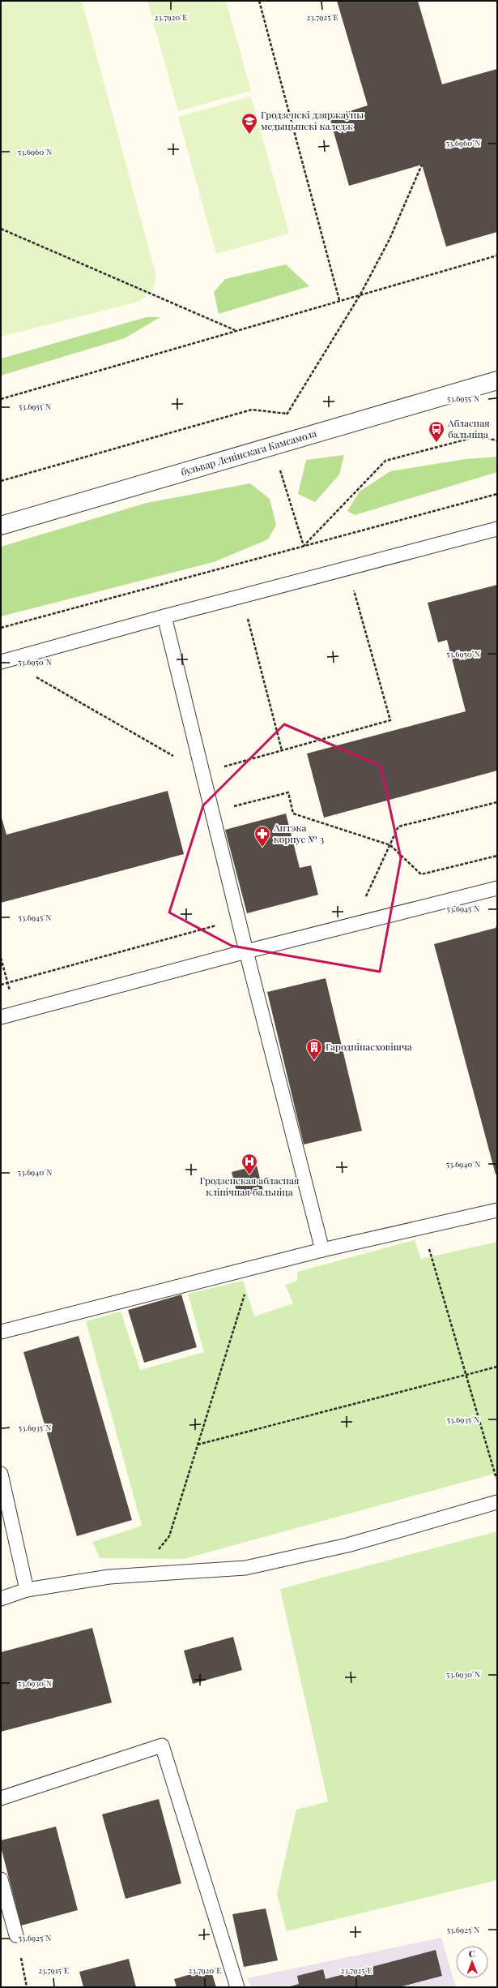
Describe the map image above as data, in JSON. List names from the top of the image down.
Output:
{
  "streets": {
    "street": ["бульвар Ленінскага Камсамола"]
  },
  "places": {
    "school or university": ["Гродзенскі дзяржаўны медыцынскі каледж"],
    "bus stop": ["Абласная бальніца"],
    "pharmacy": ["Аптэка корпус № 3"],
    "building": ["Гароднінасховішча"],
    "hospital": ["Гродзенская абласная клінічная бальніца"]
  },
  "north": "top",
  "coordinates": [
    "23.7920°E",
    "23.7925°E",
    "53.6960°N",
    "53.6955°N",
    "53.6950°N",
    "53.6945°N",
    "53.6940°N",
    "53.6935°N",
    "53.6930°N",
    "53.6925°N",
    "23.7915°E"
  ]
}
